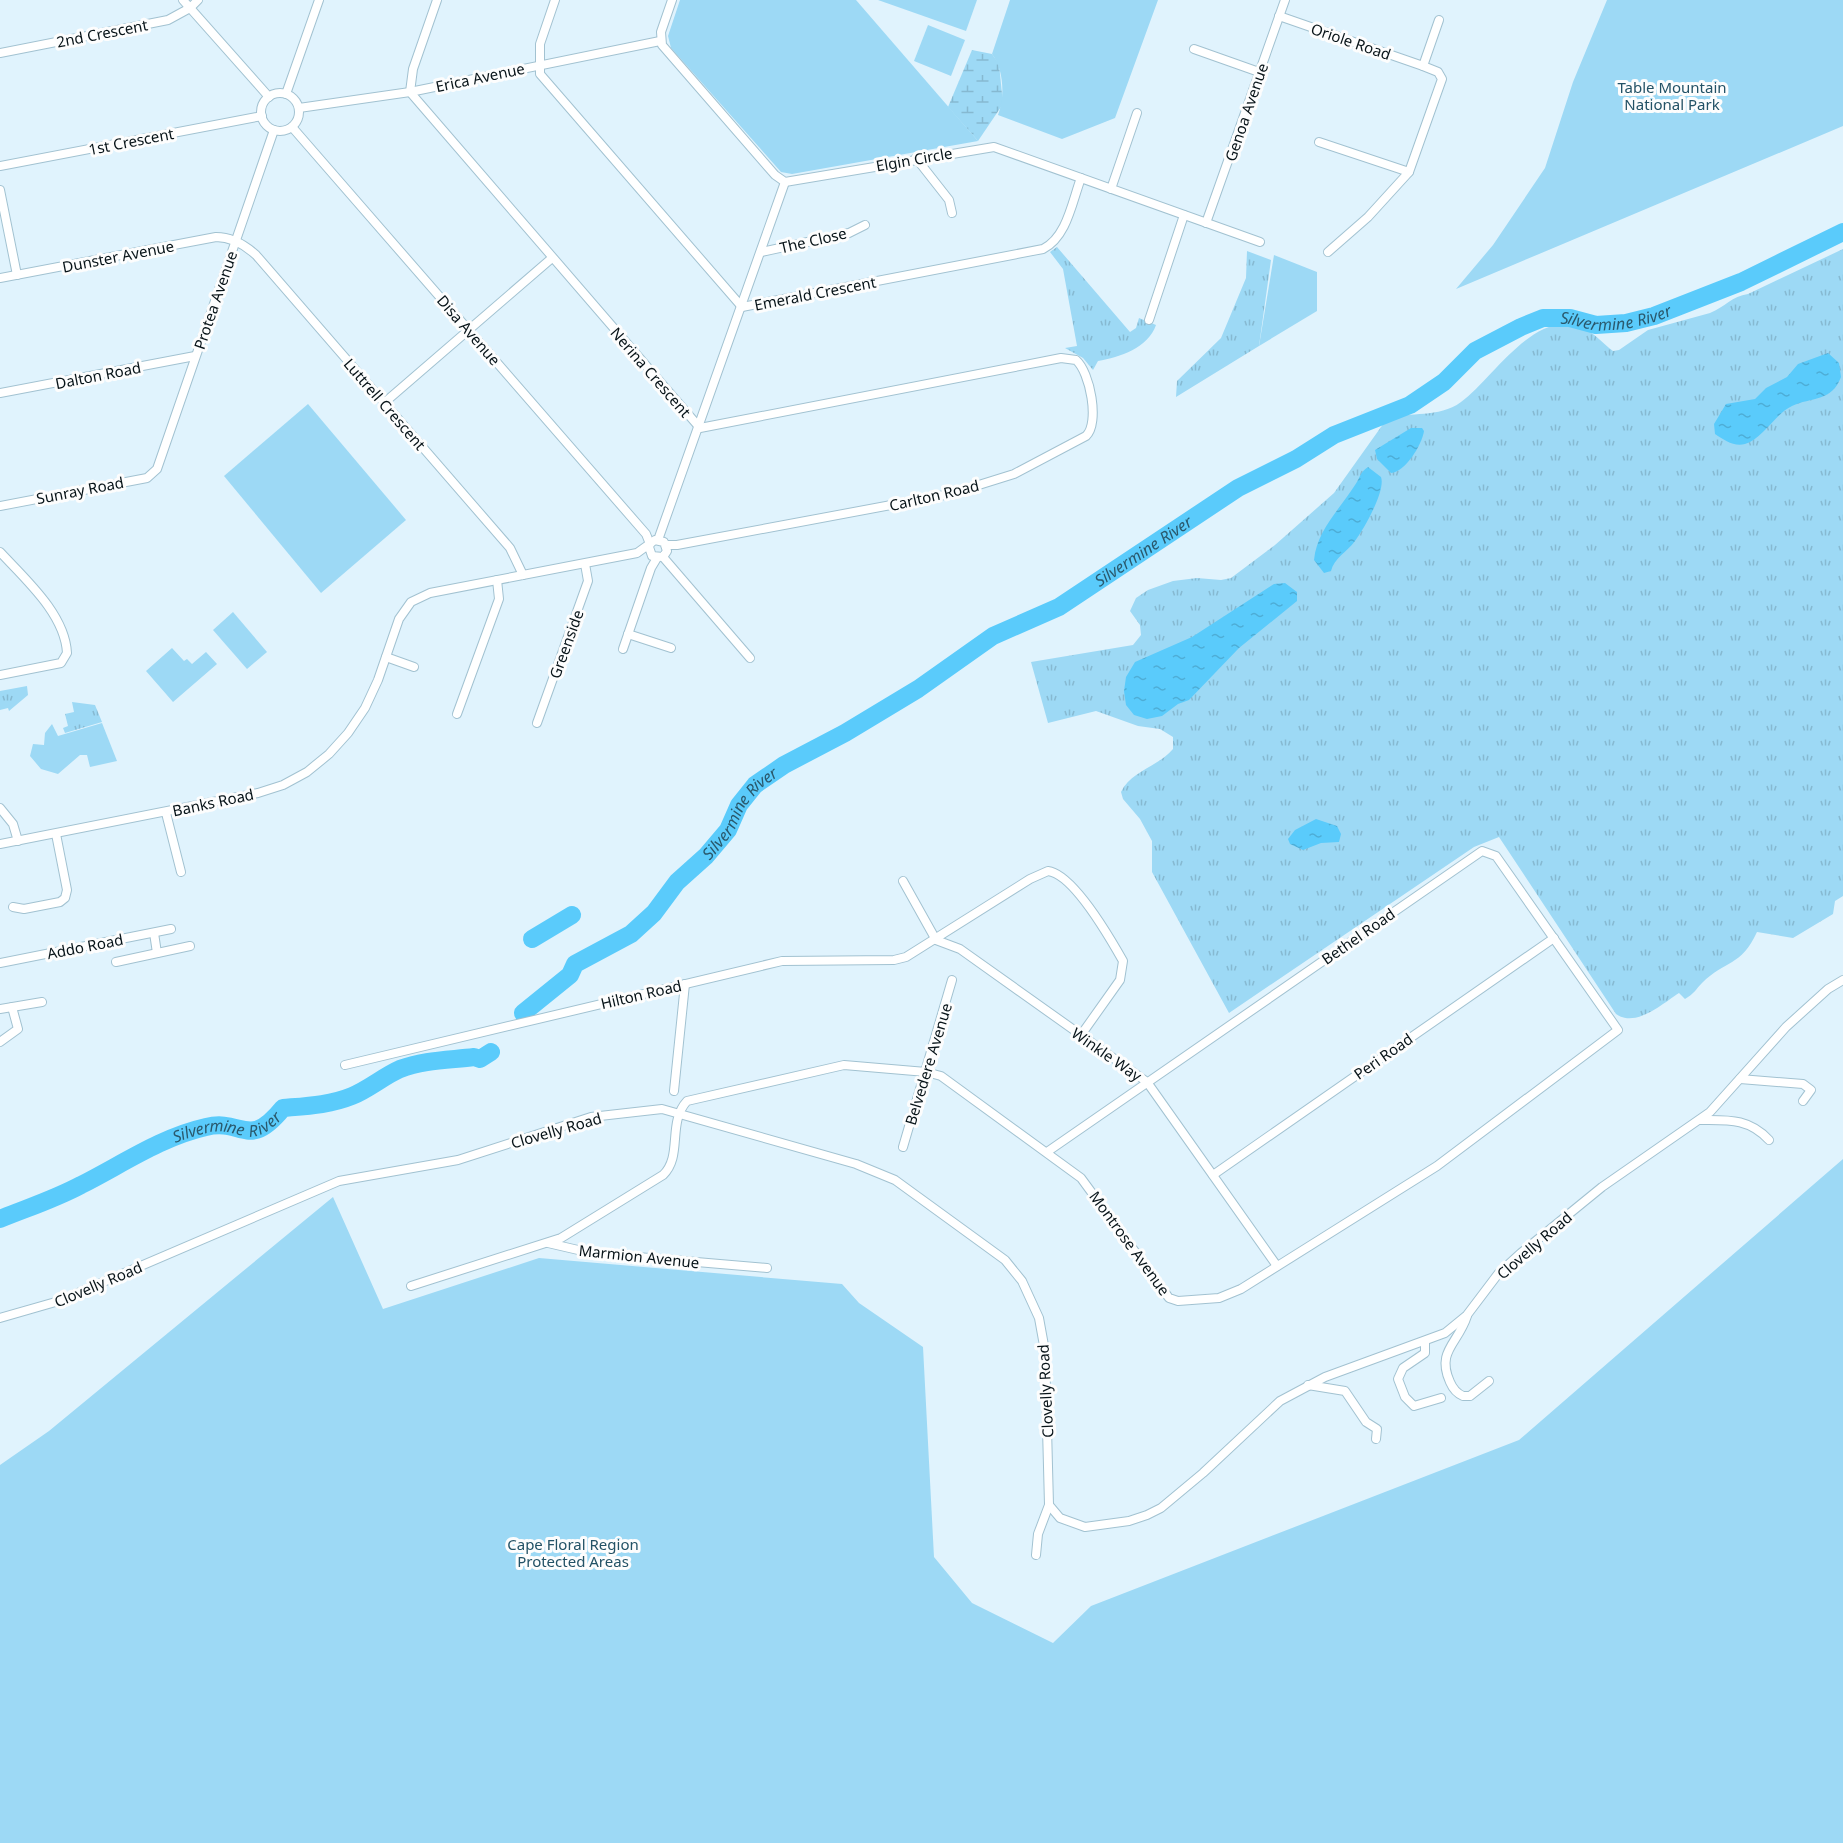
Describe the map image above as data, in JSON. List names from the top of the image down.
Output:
{
  "streets": {
    "street": [
      "2nd Crescent",
      "Oriole Road",
      "Erica Avenue",
      "Genoa Avenue",
      "1st Crescent",
      "Elgin Circle",
      "The Close",
      "Dunster Avenue",
      "Emerald Crescent",
      "Protea Avenue",
      "Disa Avenue",
      "Nerina Crescent",
      "Dalton Road",
      "Luttrell Crescent",
      "Sunray Road",
      "Carlton Road",
      "Greenside",
      "Banks Road",
      "Bethel Road",
      "Addo Road",
      "Hilton Road",
      "Winkle Way",
      "Peri Road",
      "Belvedere Avenue",
      "Clovelly Road",
      "Montrose Avenue",
      "Marmion Avenue"
    ]
  },
  "crossings": [
    ["Oriole Road", "Genoa Avenue"],
    ["Erica Avenue", "1st Crescent"],
    ["Erica Avenue", "Emerald Crescent"],
    ["Erica Avenue", "Protea Avenue"],
    ["Erica Avenue", "Disa Avenue"],
    ["Erica Avenue", "Nerina Crescent"],
    ["Genoa Avenue", "Elgin Circle"],
    ["1st Crescent", "Protea Avenue"],
    ["1st Crescent", "Disa Avenue"],
    ["Elgin Circle", "Emerald Crescent"],
    ["Dunster Avenue", "Protea Avenue"],
    ["Dunster Avenue", "Luttrell Crescent"],
    ["Protea Avenue", "Disa Avenue"],
    ["Protea Avenue", "Dalton Road"],
    ["Protea Avenue", "Luttrell Crescent"],
    ["Protea Avenue", "Sunray Road"],
    ["Disa Avenue", "Carlton Road"],
    ["Nerina Crescent", "Carlton Road"],
    ["Luttrell Crescent", "Carlton Road"],
    ["Carlton Road", "Greenside"],
    ["Carlton Road", "Banks Road"],
    ["Bethel Road", "Winkle Way"],
    ["Bethel Road", "Peri Road"],
    ["Bethel Road", "Montrose Avenue"],
    ["Hilton Road", "Winkle Way"],
    ["Winkle Way", "Peri Road"],
    ["Winkle Way", "Montrose Avenue"],
    ["Belvedere Avenue", "Montrose Avenue"],
    ["Clovelly Road", "Montrose Avenue"]
  ],
  "water": ["Silvermine River"],
  "parks": ["Table Mountain National Park", "Cape Floral Region Protected Areas"]
}
